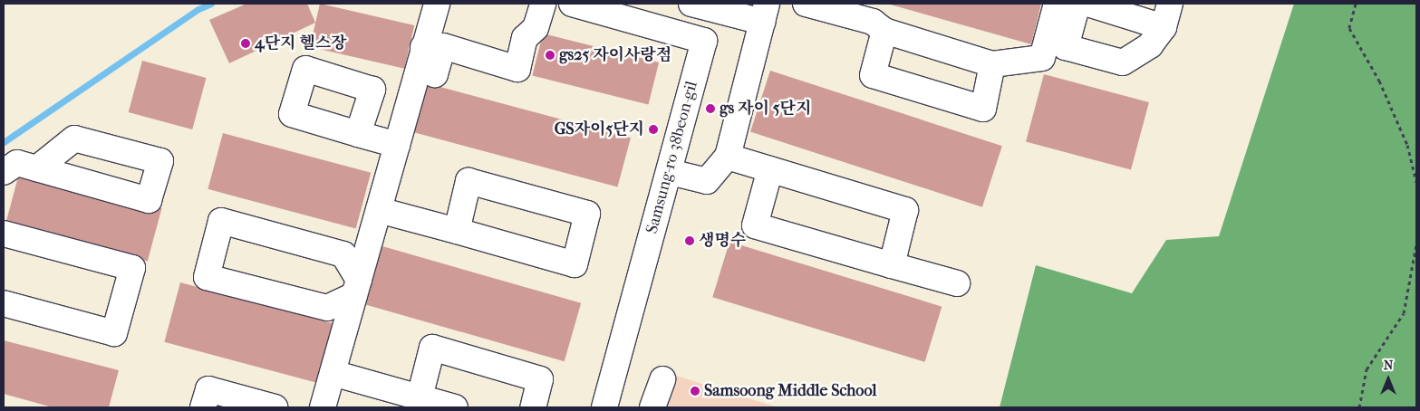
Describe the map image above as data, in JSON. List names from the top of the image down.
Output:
{
  "streets": {
    "street": ["Samsung-ro 38beon-gil"]
  },
  "places": [
    "4단지 헬스장",
    "gs25 자이사랑점",
    "gs 자이 5단지",
    "GS자이5단지",
    "생명수",
    "Samsoong Middle School"
  ],
  "north": "top"
}
